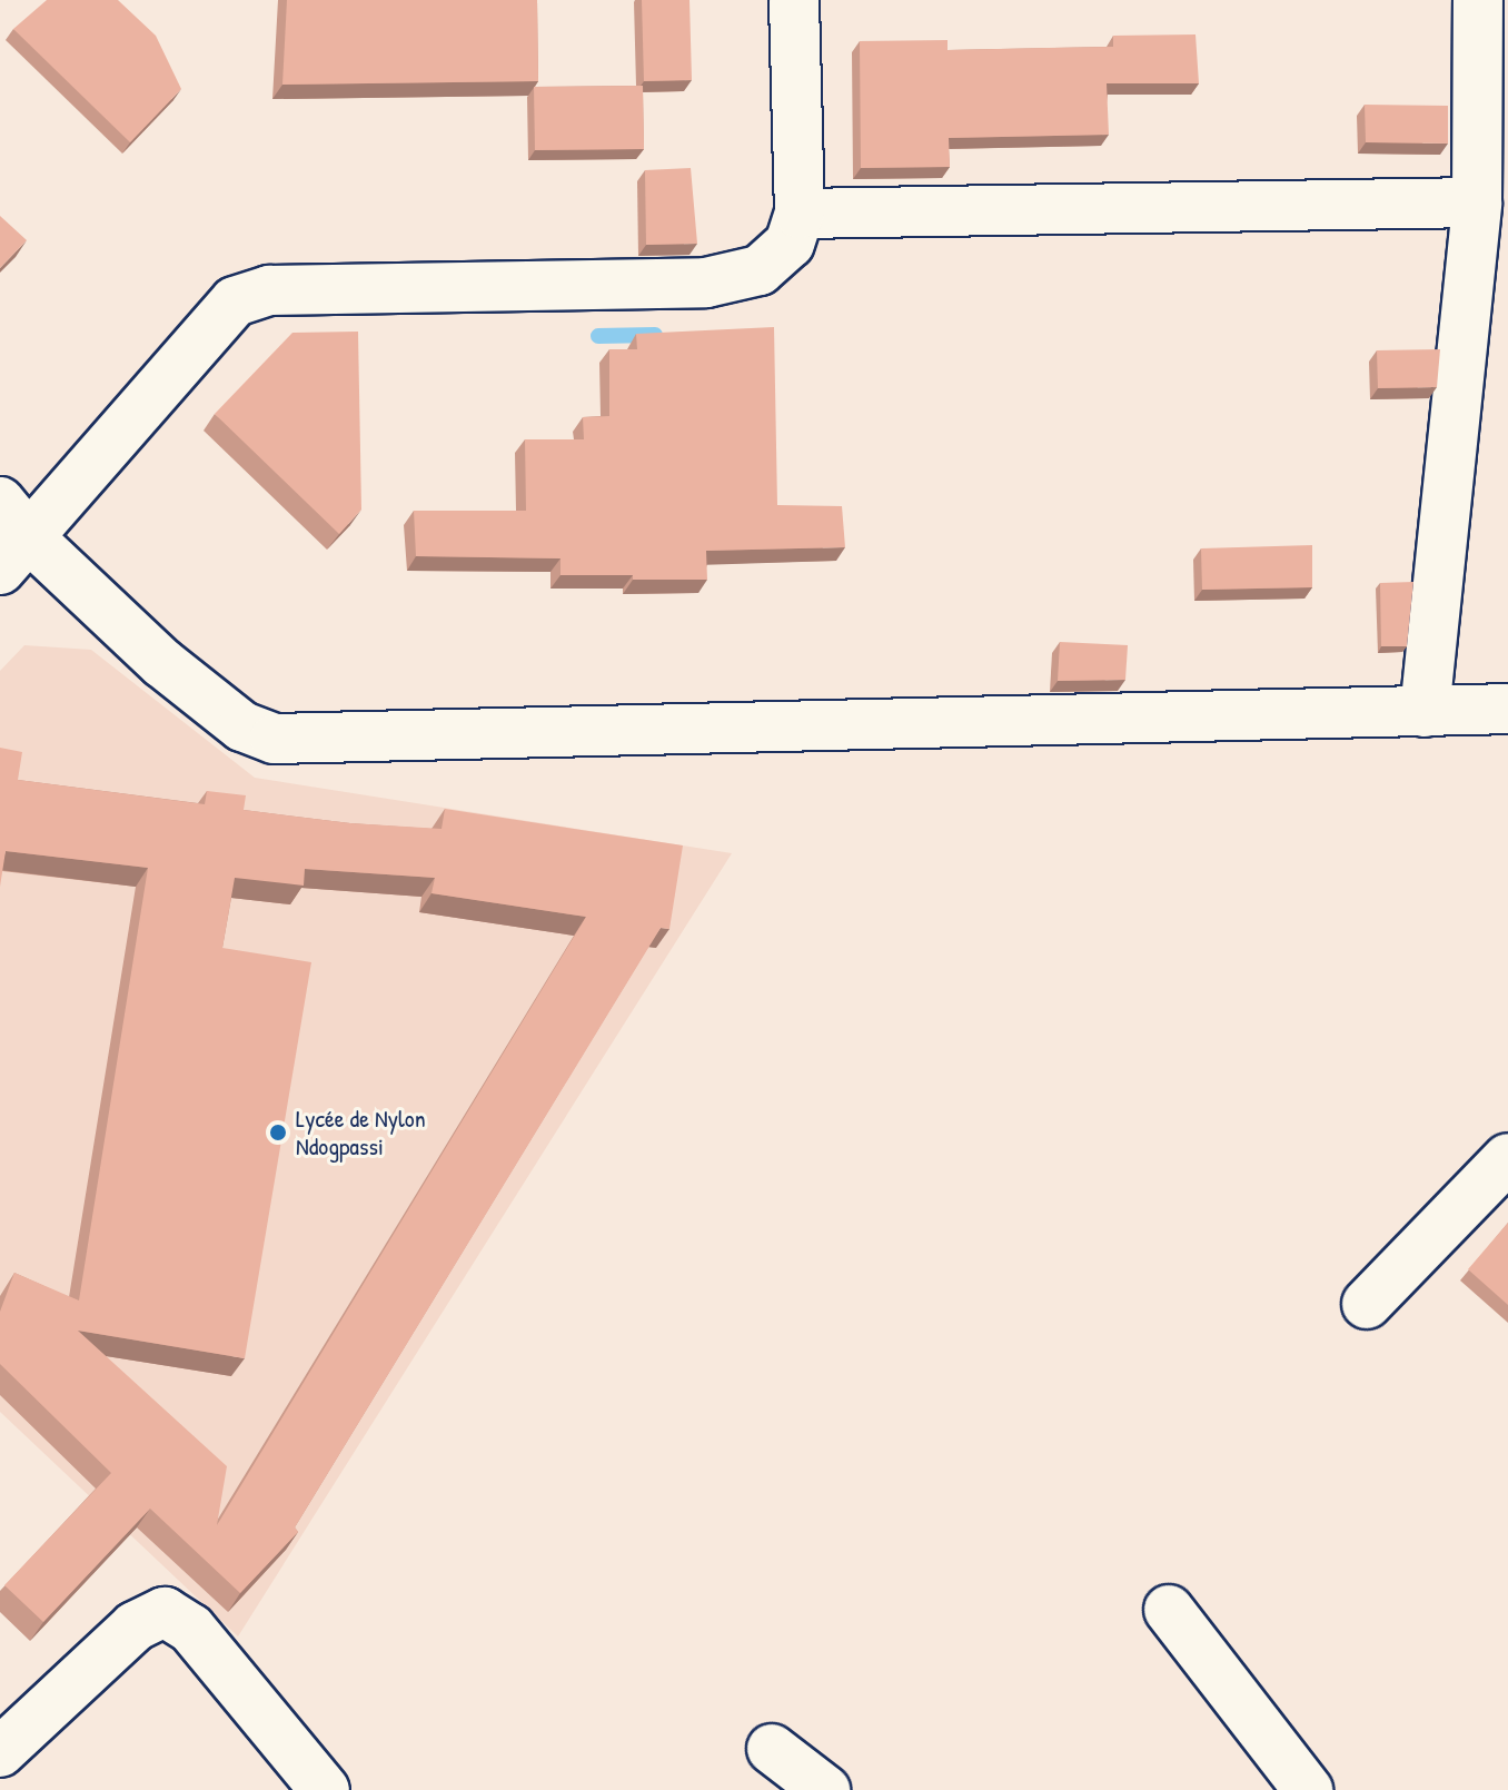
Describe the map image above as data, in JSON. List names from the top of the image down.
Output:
{
  "places": ["Lycée de Nylon Ndogpassi"]
}
